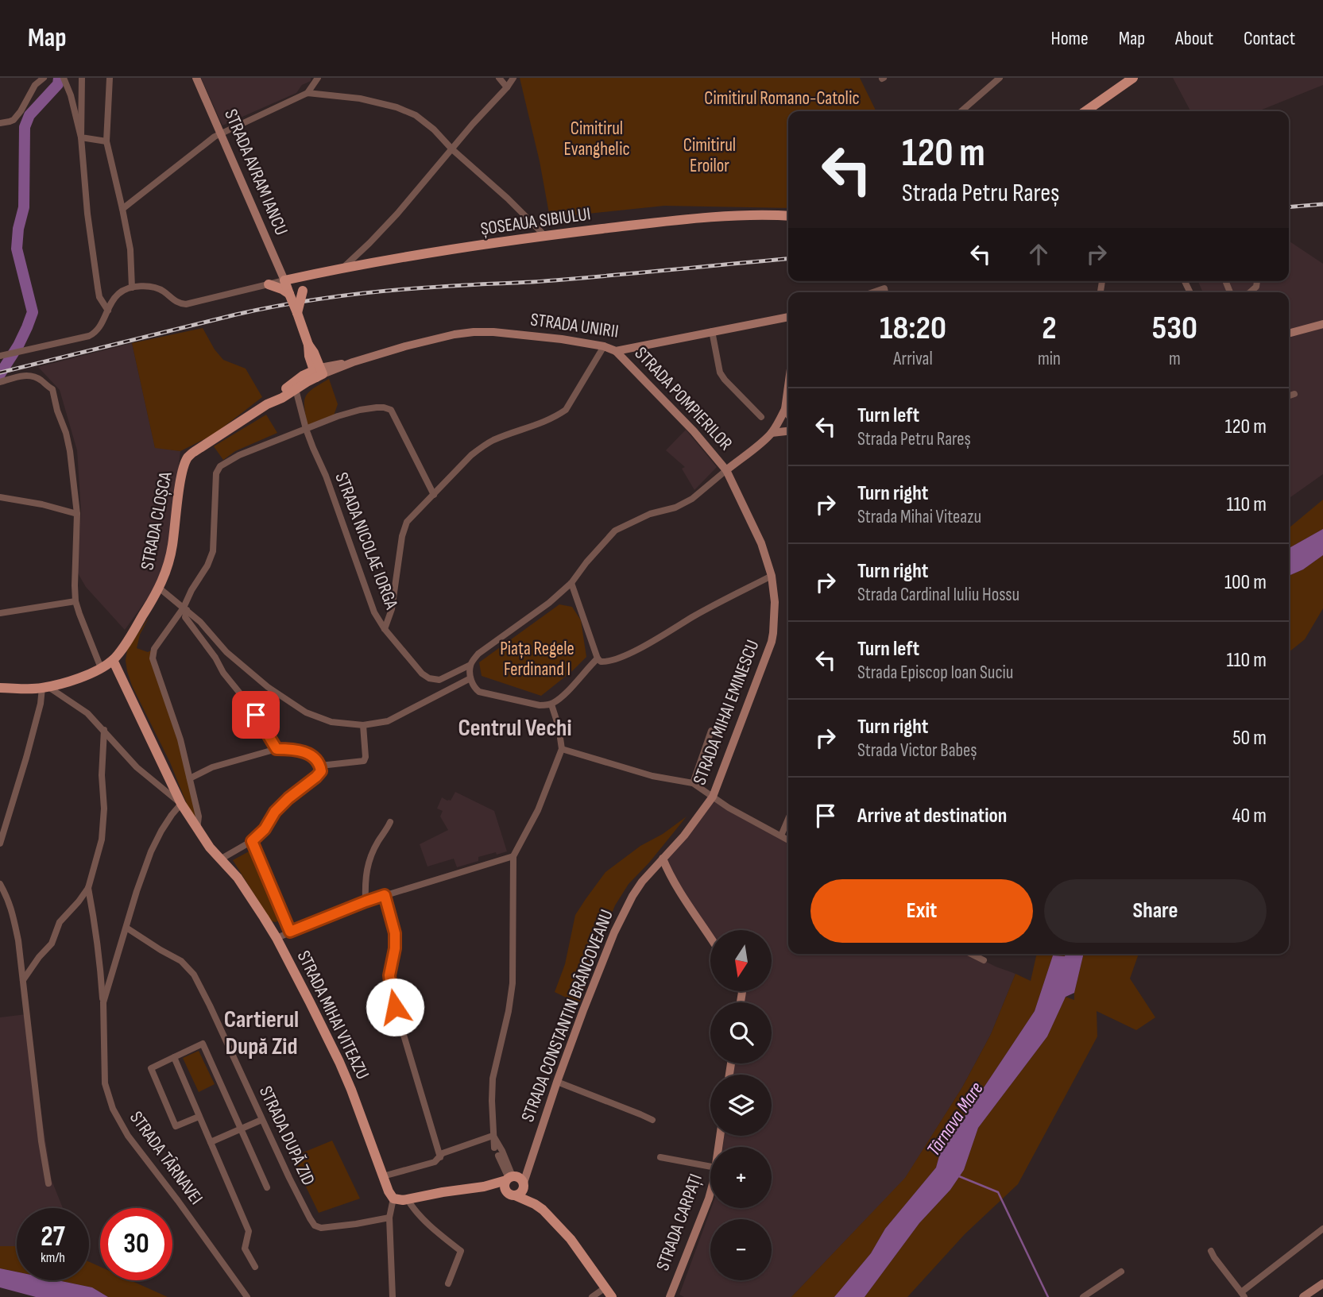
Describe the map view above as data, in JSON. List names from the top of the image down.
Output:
{
  "streets": {
    "main road": [
      "STRADA AVRAM IANCU",
      "ȘOSEAUA SIBIULUI",
      "STRADA UNIRII",
      "STRADA POMPIERILOR",
      "STRADA CLOȘCA",
      "STRADA MIHAI EMINESCU",
      "STRADA MIHAI VITEAZU",
      "STRADA CONSTANTIN BRÂNCOVEANU",
      "STRADA CARPAȚI"
    ],
    "street": ["STRADA NICOLAE IORGA", "STRADA DUPĂ ZID", "STRADA TÂRNAVEI"]
  },
  "crossings": [
    ["STRADA AVRAM IANCU", "ȘOSEAUA SIBIULUI"],
    ["STRADA UNIRII", "STRADA POMPIERILOR"],
    ["STRADA UNIRII", "STRADA CLOȘCA"],
    ["STRADA POMPIERILOR", "STRADA MIHAI EMINESCU"],
    ["STRADA CLOȘCA", "STRADA NICOLAE IORGA"],
    ["STRADA CLOȘCA", "STRADA MIHAI VITEAZU"],
    ["STRADA MIHAI EMINESCU", "STRADA CONSTANTIN BRÂNCOVEANU"],
    ["STRADA MIHAI VITEAZU", "STRADA TÂRNAVEI"],
    ["STRADA DUPĂ ZID", "STRADA TÂRNAVEI"]
  ],
  "districts": ["Centrul Vechi", "Cartierul După Zid"],
  "water": ["Târnava Mare"],
  "parks": [
    "Cimitirul Romano-Catolic",
    "Cimitirul Evanghelic",
    "Cimitirul Eroilor",
    "Piața Regele Ferdinand I"
  ],
  "north": "bottom",
  "page": {
    "header": "Map",
    "nav": [
      "Home",
      "Map",
      "About",
      "Contact"
    ],
    "turn": ["120 m", "Strada Petru Rareș"],
    "eta": [
      "18:20",
      "Arrival",
      "2",
      "min",
      "530",
      "m"
    ],
    "list": [
      {
        "name": "Turn left",
        "note": "Strada Petru Rareș",
        "value": "120 m"
      },
      {
        "name": "Turn right",
        "note": "Strada Mihai Viteazu",
        "value": "110 m"
      },
      {
        "name": "Turn right",
        "note": "Strada Cardinal Iuliu Hossu",
        "value": "100 m"
      },
      {
        "name": "Turn left",
        "note": "Strada Episcop Ioan Suciu",
        "value": "110 m"
      },
      {
        "name": "Turn right",
        "note": "Strada Victor Babeș",
        "value": "50 m"
      },
      {
        "name": "Arrive at destination",
        "value": "40 m"
      }
    ],
    "buttons": ["Exit", "Share"],
    "map_buttons": ["+", "−"],
    "speed": "27 km/h",
    "limit": "30"
  }
}
